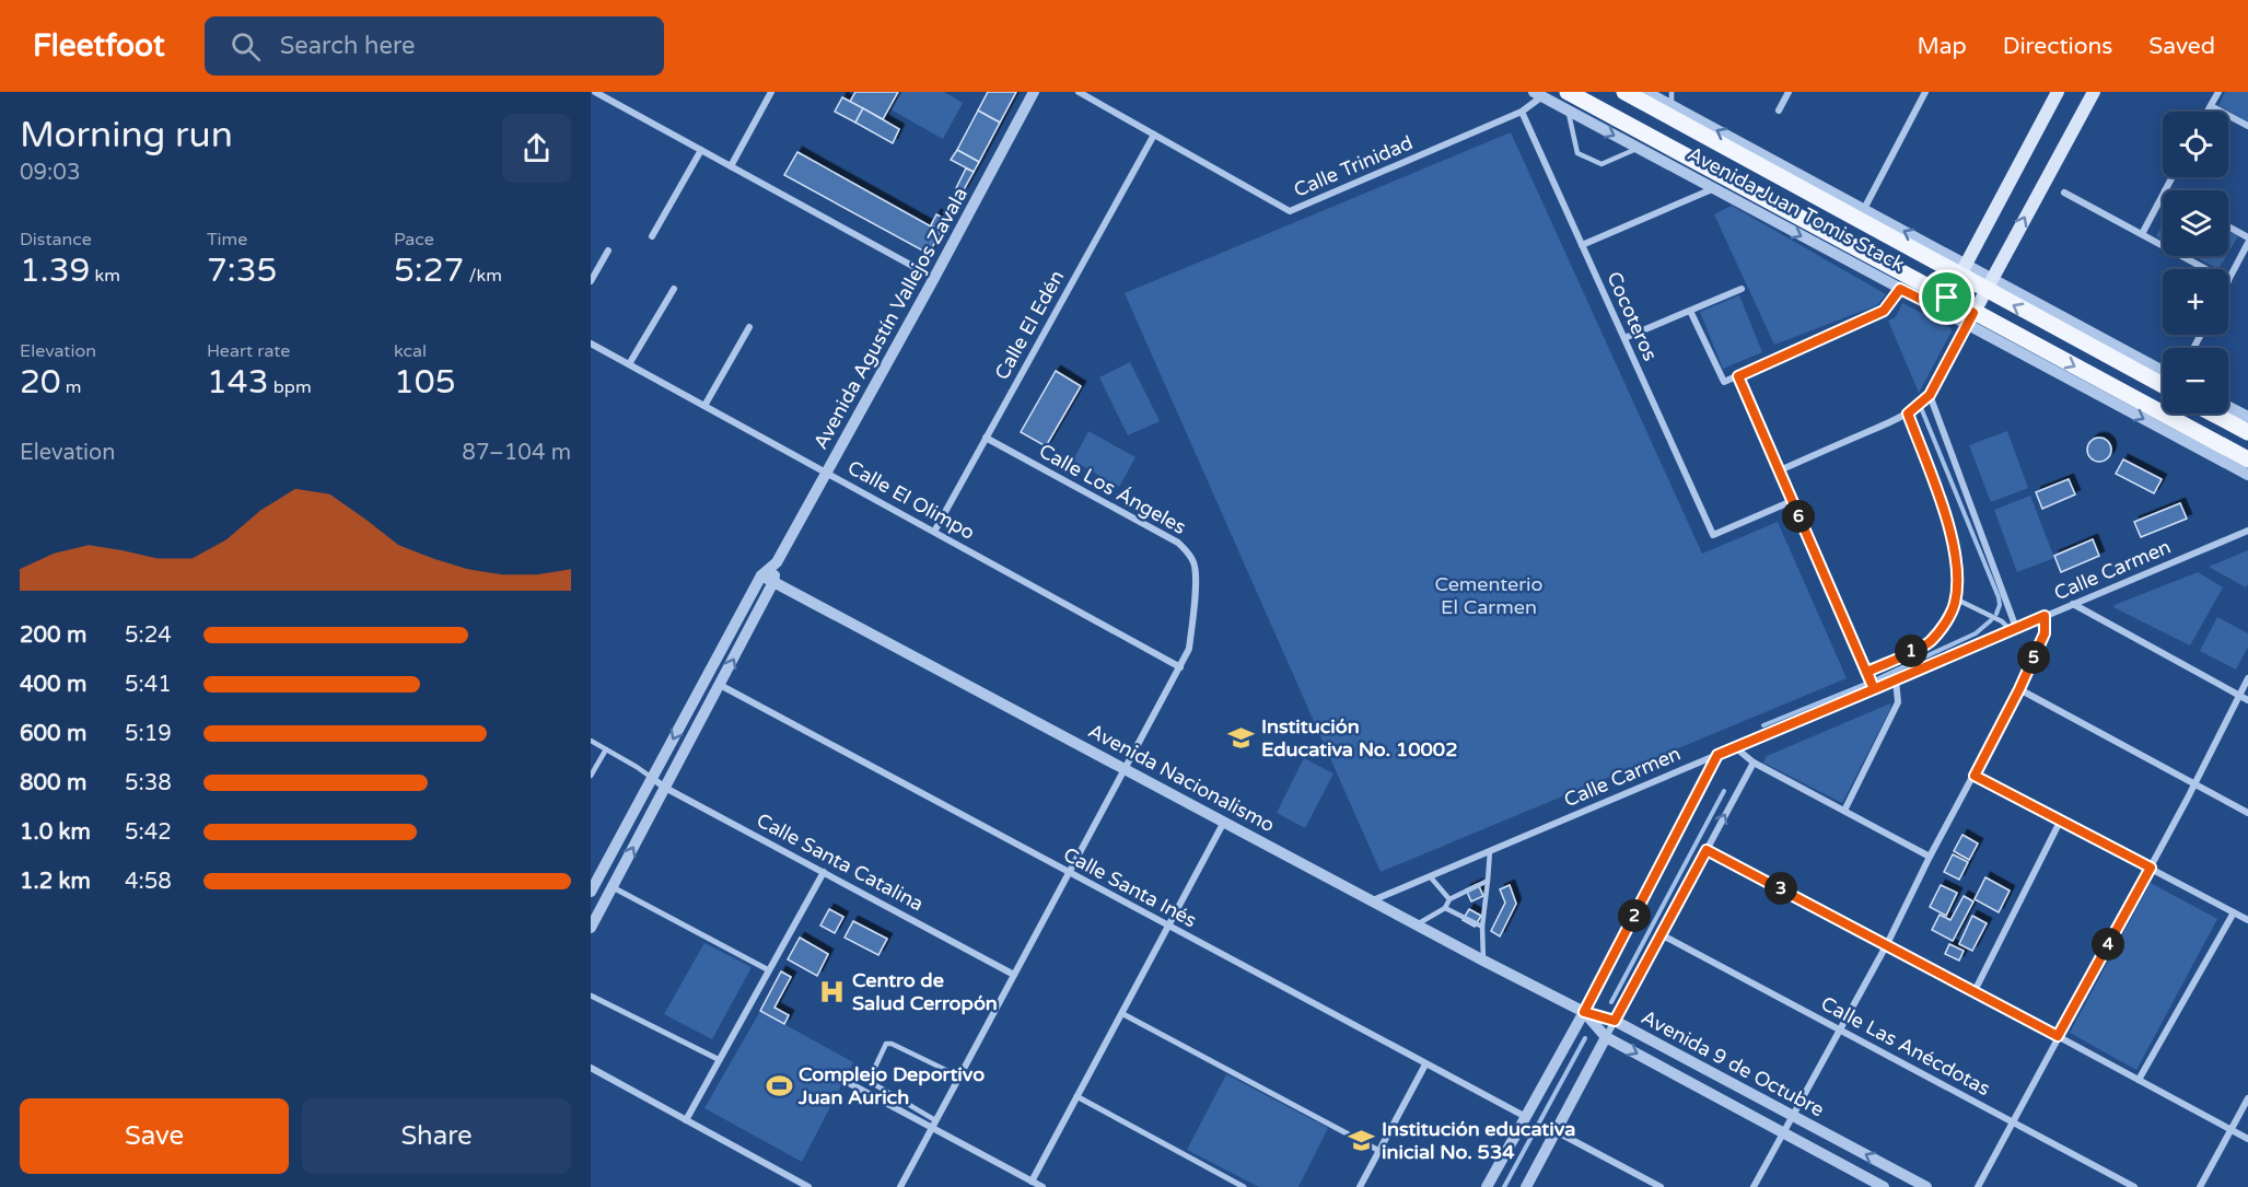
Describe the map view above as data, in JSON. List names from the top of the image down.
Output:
{
  "streets": {
    "main road": ["Avenida Juan Tomis Stack"],
    "street": [
      "Calle Trinidad",
      "Cocoteros",
      "Avenida Agustín Vallejos Zavala",
      "Calle El Edén",
      "Calle Los Ángeles",
      "Calle El Olimpo",
      "Calle Carmen",
      "Avenida Nacionalismo",
      "Calle Santa Catalina",
      "Calle Santa Inés",
      "Calle Las Anécdotas",
      "Avenida 9 de Octubre"
    ]
  },
  "crossings": [
    ["Calle Trinidad", "Avenida Juan Tomis Stack"],
    ["Calle Trinidad", "Cocoteros"],
    ["Calle Trinidad", "Calle El Edén"],
    ["Avenida Agustín Vallejos Zavala", "Calle El Olimpo"],
    ["Avenida Agustín Vallejos Zavala", "Avenida Nacionalismo"],
    ["Avenida Agustín Vallejos Zavala", "Calle Santa Catalina"],
    ["Avenida Agustín Vallejos Zavala", "Calle Santa Inés"],
    ["Calle El Edén", "Calle Los Ángeles"],
    ["Calle El Edén", "Calle El Olimpo"],
    ["Calle Los Ángeles", "Calle El Olimpo"],
    ["Calle Los Ángeles", "Avenida Nacionalismo"],
    ["Calle Los Ángeles", "Calle Santa Catalina"],
    ["Calle Los Ángeles", "Calle Santa Inés"],
    ["Calle Carmen", "Avenida Nacionalismo"],
    ["Avenida Nacionalismo", "Avenida 9 de Octubre"]
  ],
  "parks": ["Cementerio El Carmen"],
  "places": {
    "school or university": ["Institución Educativa No. 10002", "Institución educativa inicial No. 534"],
    "hospital": ["Centro de Salud Cerropón"],
    "sports": ["Complejo Deportivo Juan Aurich"]
  },
  "page": {
    "header": "Fleetfoot",
    "search": "Search here",
    "nav": ["Map", "Directions", "Saved"],
    "heading": ["Morning run", "09:03"],
    "map_buttons": ["+", "−"],
    "stats": [
      ["Distance", "1.39 km"],
      ["Time", "7:35"],
      ["Pace", "5:27 /km"],
      ["Elevation", "20 m"],
      ["Heart rate", "143 bpm"],
      ["kcal", "105"]
    ],
    "chart": ["Elevation", "87–104 m"],
    "pins": [
      "6",
      "1",
      "5",
      "3",
      "2",
      "4"
    ],
    "list": [
      {
        "name": "200 m",
        "note": "5:24"
      },
      {
        "name": "400 m",
        "note": "5:41"
      },
      {
        "name": "600 m",
        "note": "5:19"
      },
      {
        "name": "800 m",
        "note": "5:38"
      },
      {
        "name": "1.0 km",
        "note": "5:42"
      },
      {
        "name": "1.2 km",
        "note": "4:58"
      }
    ],
    "buttons": ["Save", "Share"]
  }
}
